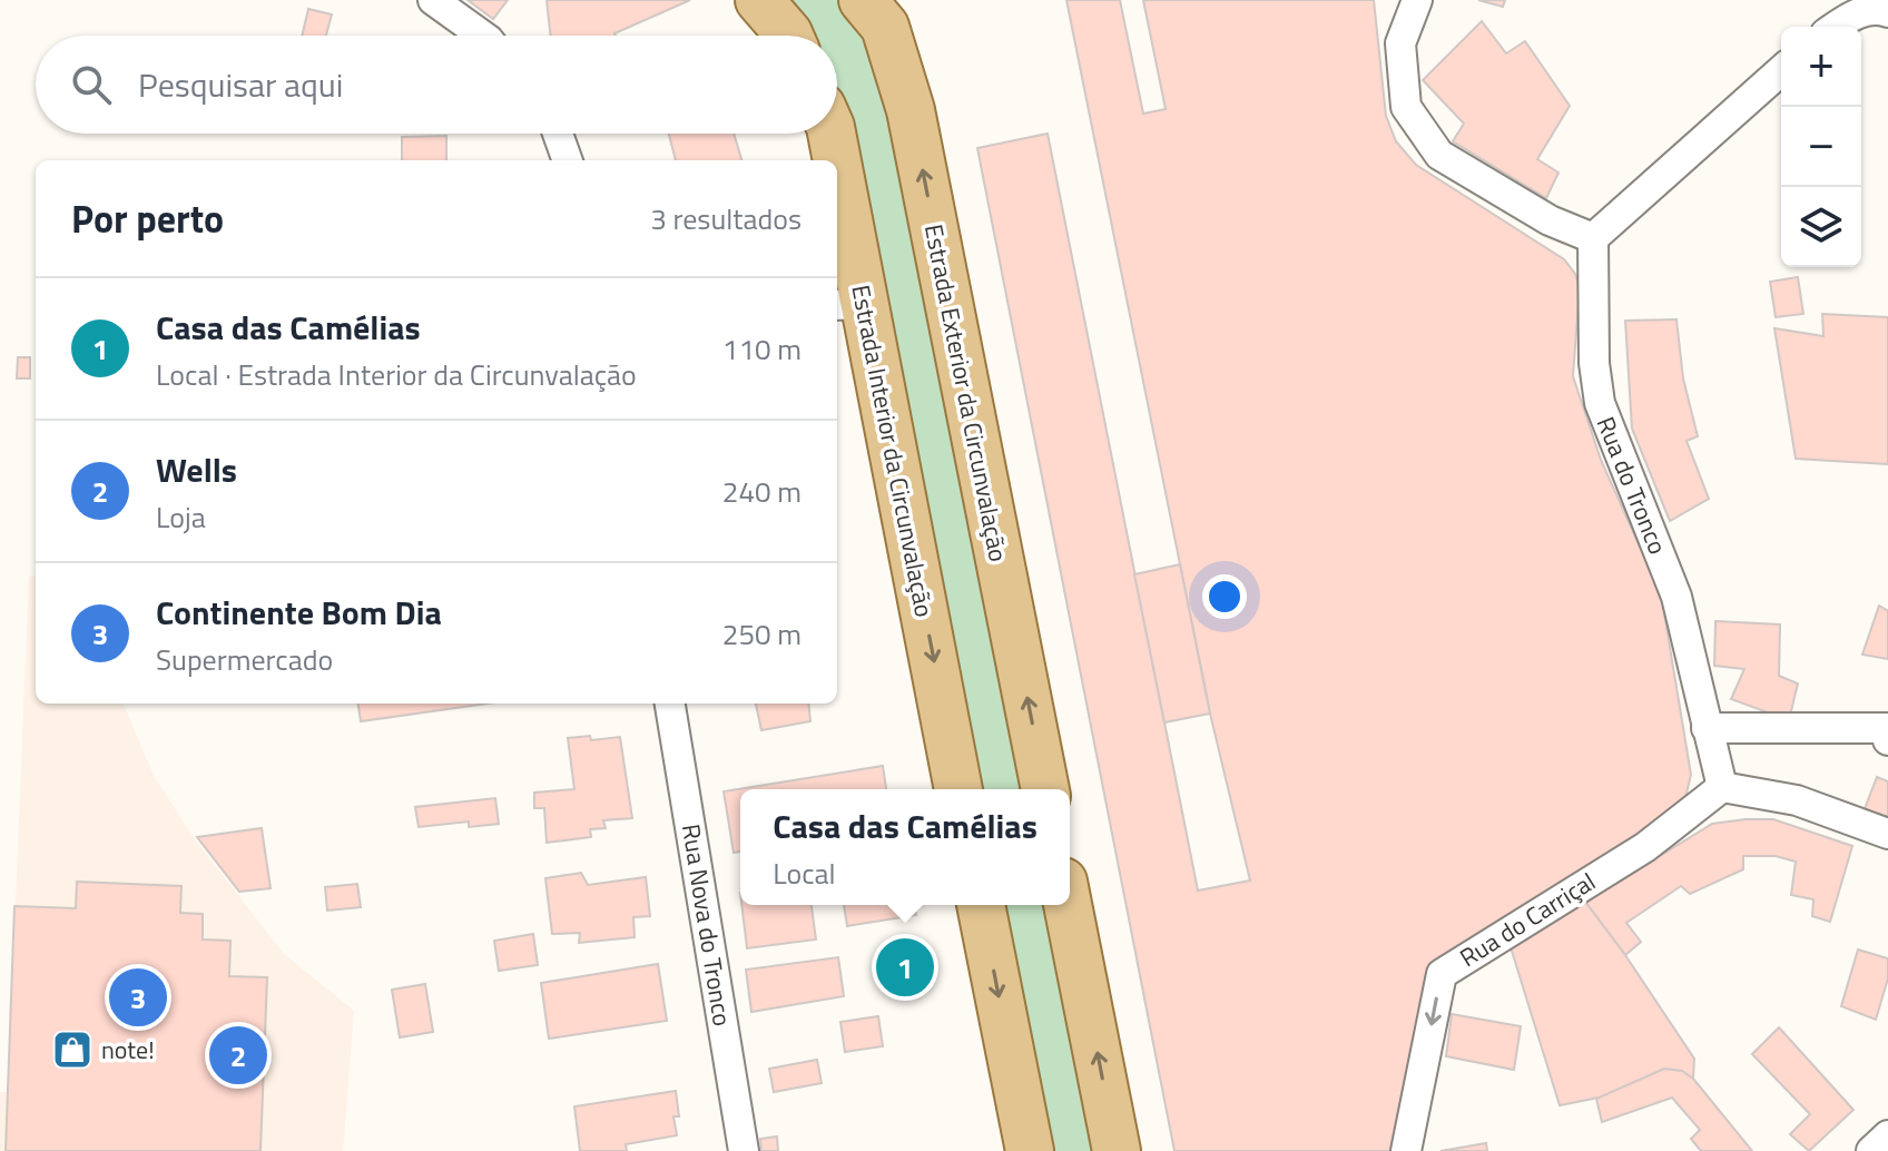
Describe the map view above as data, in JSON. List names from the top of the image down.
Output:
{
  "streets": {
    "main road": ["Estrada Exterior da Circunvalação", "Estrada Interior da Circunvalação"],
    "street": ["Rua do Tronco", "Rua do Carriçal", "Rua Nova do Tronco"]
  },
  "crossings": [
    ["Rua do Tronco", "Rua do Carriçal"]
  ],
  "one_way": ["Estrada Exterior da Circunvalação", "Estrada Interior da Circunvalação", "Rua do Carriçal"],
  "places": {
    "shop": ["note!"]
  },
  "page": {
    "map_buttons": ["+", "−"],
    "search": "Pesquisar aqui",
    "heading": ["Por perto", "3 resultados"],
    "list": [
      {
        "mark": "1",
        "name": "Casa das Camélias",
        "note": "Local · Estrada Interior da Circunvalação",
        "value": "110 m"
      },
      {
        "mark": "2",
        "name": "Wells",
        "note": "Loja",
        "value": "240 m"
      },
      {
        "mark": "3",
        "name": "Continente Bom Dia",
        "note": "Supermercado",
        "value": "250 m"
      }
    ],
    "popup": ["Casa das Camélias", "Local"],
    "pins": ["1", "3", "2"]
  }
}
